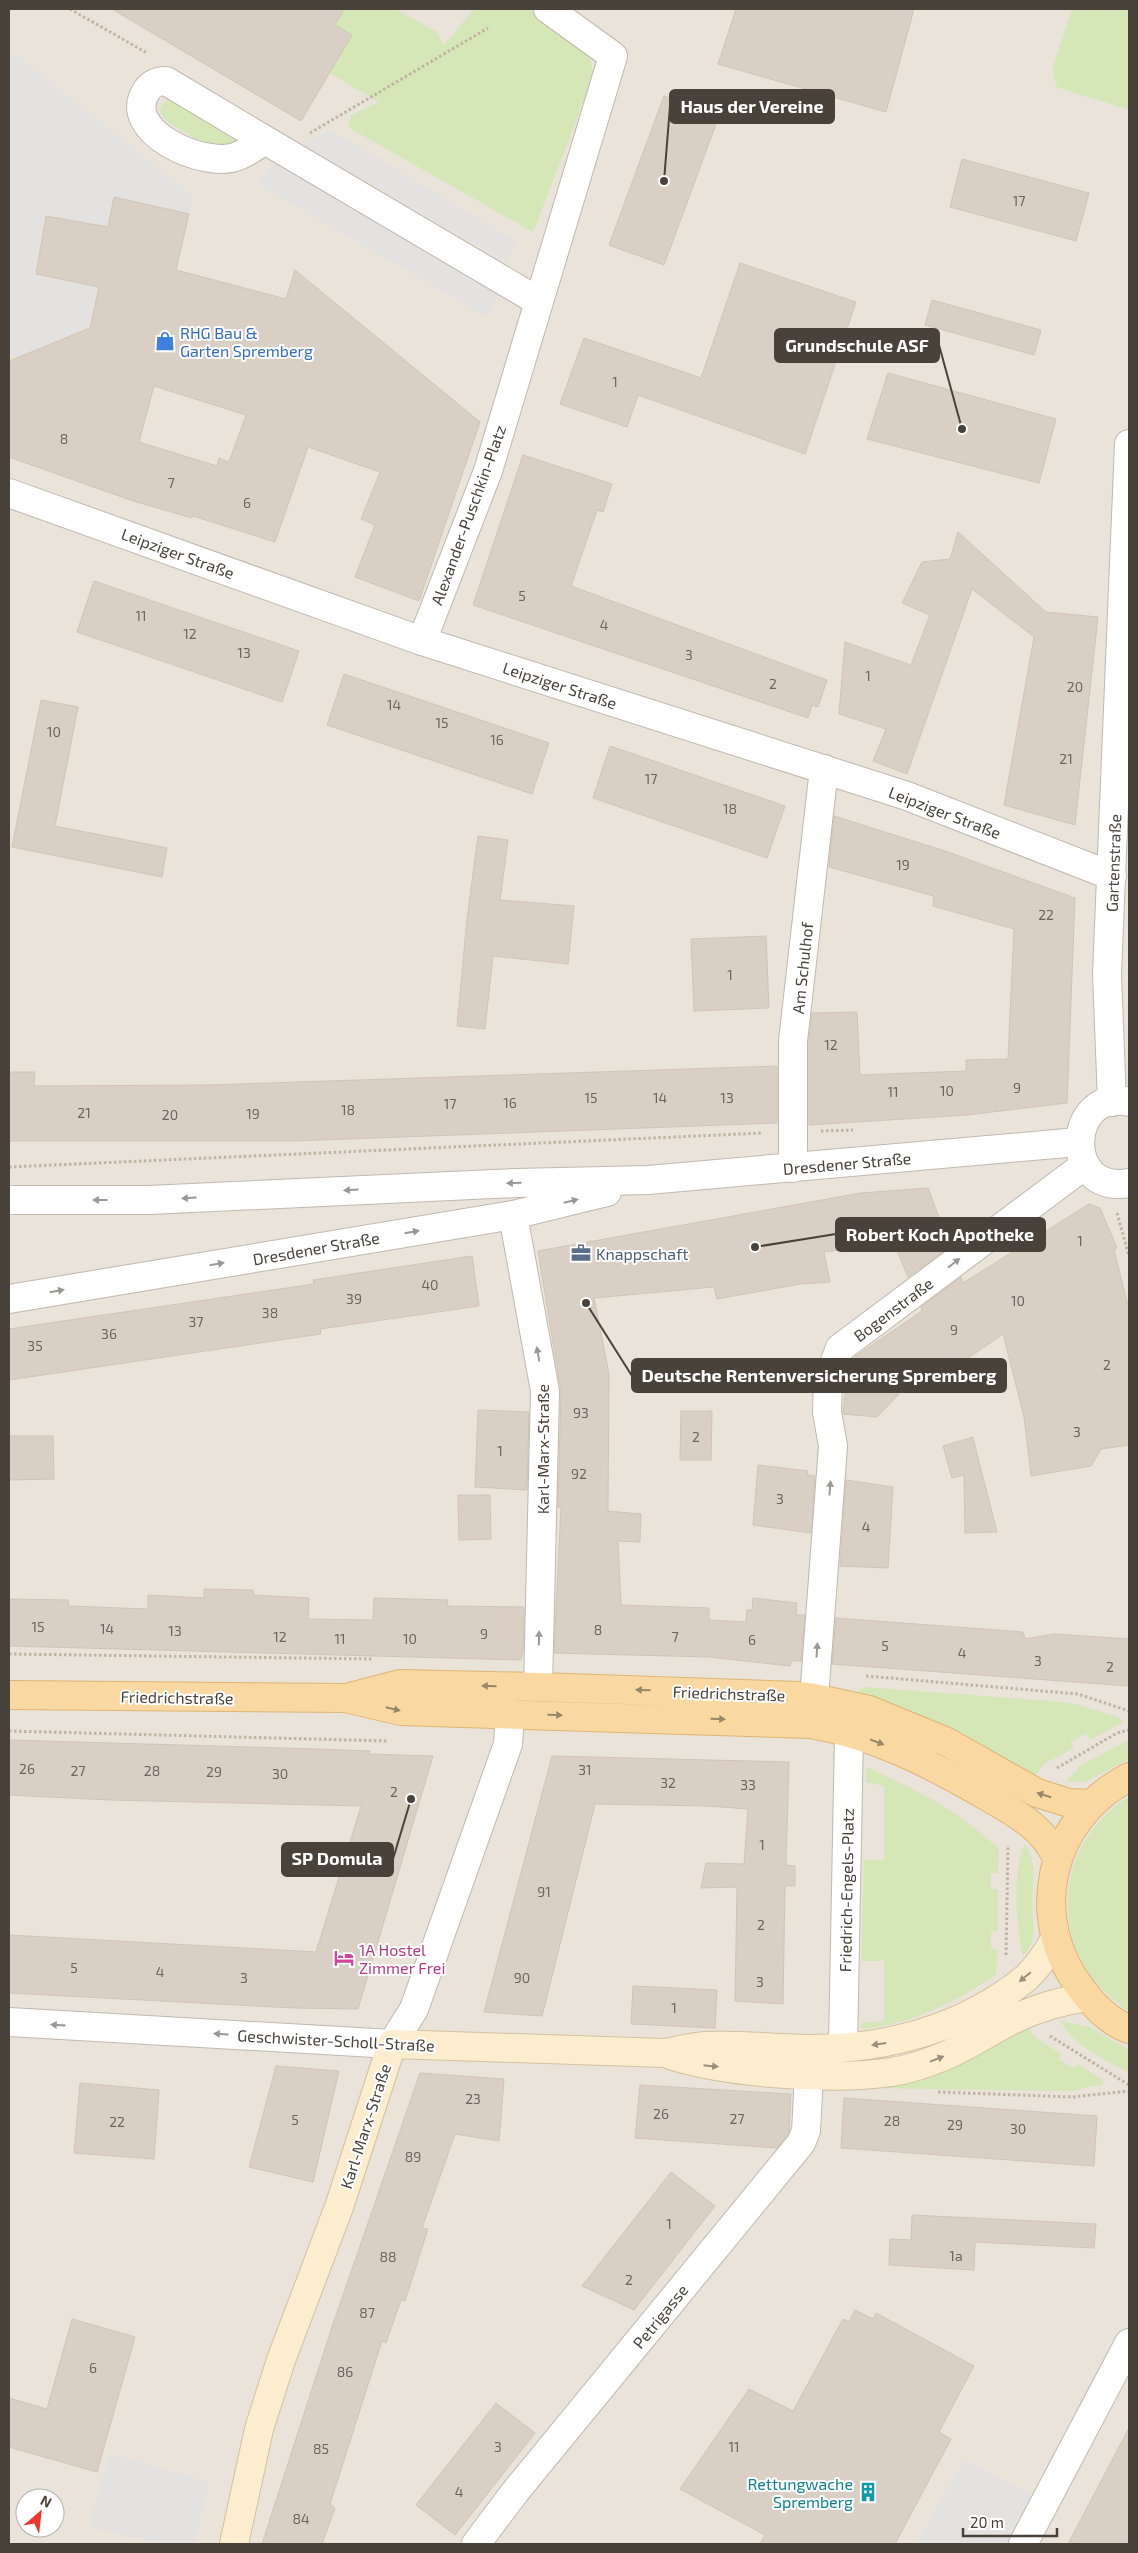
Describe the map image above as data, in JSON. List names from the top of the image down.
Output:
{
  "streets": {
    "main road": ["Karl-Marx-Straße", "Friedrichstraße", "Geschwister-Scholl-Straße"],
    "street": [
      "Alexander-Puschkin-Platz",
      "Leipziger Straße",
      "Gartenstraße",
      "Am Schulhof",
      "Dresdener Straße",
      "Bogenstraße",
      "Friedrich-Engels-Platz",
      "Petrigasse"
    ]
  },
  "crossings": [
    ["Alexander-Puschkin-Platz", "Leipziger Straße"],
    ["Leipziger Straße", "Gartenstraße"],
    ["Leipziger Straße", "Am Schulhof"],
    ["Am Schulhof", "Dresdener Straße"],
    ["Dresdener Straße", "Bogenstraße"],
    ["Dresdener Straße", "Karl-Marx-Straße"],
    ["Bogenstraße", "Friedrichstraße"],
    ["Karl-Marx-Straße", "Friedrichstraße"],
    ["Karl-Marx-Straße", "Geschwister-Scholl-Straße"],
    ["Friedrichstraße", "Friedrich-Engels-Platz"],
    ["Friedrich-Engels-Platz", "Geschwister-Scholl-Straße"],
    ["Geschwister-Scholl-Straße", "Petrigasse"]
  ],
  "one_way": ["Bogenstraße"],
  "places": {
    "other": [
      "Haus der Vereine",
      "Grundschule ASF",
      "Robert Koch Apotheke",
      "Deutsche Rentenversicherung Spremberg",
      "SP Domula"
    ],
    "shop": ["RHG Bau & Garten Spremberg"],
    "office": ["Knappschaft"],
    "hotel": ["1A Hostel Zimmer Frei"],
    "building": ["Rettungwache Spremberg"]
  },
  "house_numbers": [
    "17",
    "1",
    "8",
    "7",
    "6",
    "5",
    "11",
    "4",
    "12",
    "13",
    "3",
    "1",
    "2",
    "20",
    "14",
    "15",
    "10",
    "16",
    "21",
    "17",
    "18",
    "19",
    "22",
    "1",
    "12",
    "9",
    "10",
    "11",
    "15",
    "14",
    "13",
    "16",
    "17",
    "18",
    "21",
    "19",
    "20",
    "1",
    "40",
    "39",
    "10",
    "38",
    "37",
    "9",
    "36",
    "35",
    "2",
    "93",
    "3",
    "2",
    "1",
    "92",
    "3",
    "4",
    "15",
    "14",
    "8",
    "13",
    "9",
    "12",
    "7",
    "11",
    "10",
    "6",
    "5",
    "4",
    "3",
    "2",
    "26",
    "31",
    "27",
    "28",
    "29",
    "30",
    "32",
    "33",
    "2",
    "1",
    "91",
    "2",
    "5",
    "4",
    "3",
    "90",
    "3",
    "1",
    "23",
    "26",
    "27",
    "5",
    "28",
    "22",
    "29",
    "30",
    "89",
    "1",
    "1a",
    "88",
    "2",
    "87",
    "6",
    "86",
    "3",
    "11",
    "85",
    "4",
    "84"
  ],
  "scale_bar": "20 m",
  "north": "top right"
}
